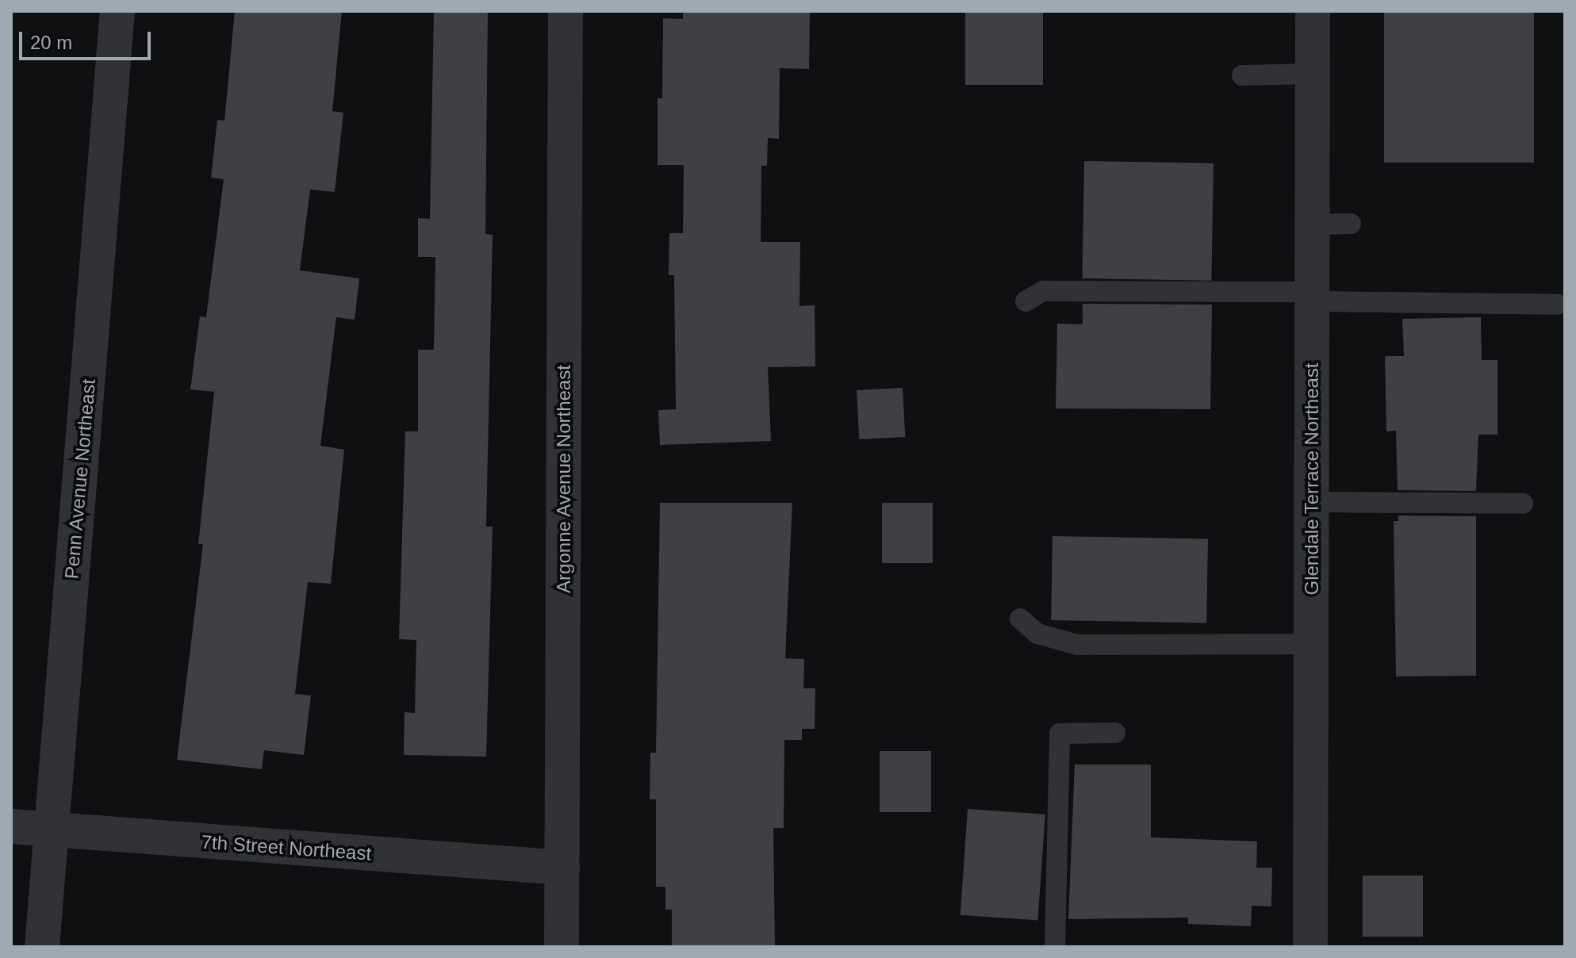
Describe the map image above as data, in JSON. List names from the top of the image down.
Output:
{
  "streets": {
    "street": [
      "Penn Avenue Northeast",
      "Argonne Avenue Northeast",
      "Glendale Terrace Northeast",
      "7th Street Northeast"
    ]
  },
  "crossings": [
    ["Penn Avenue Northeast", "7th Street Northeast"],
    ["Argonne Avenue Northeast", "7th Street Northeast"]
  ],
  "scale_bar": "20 m"
}
